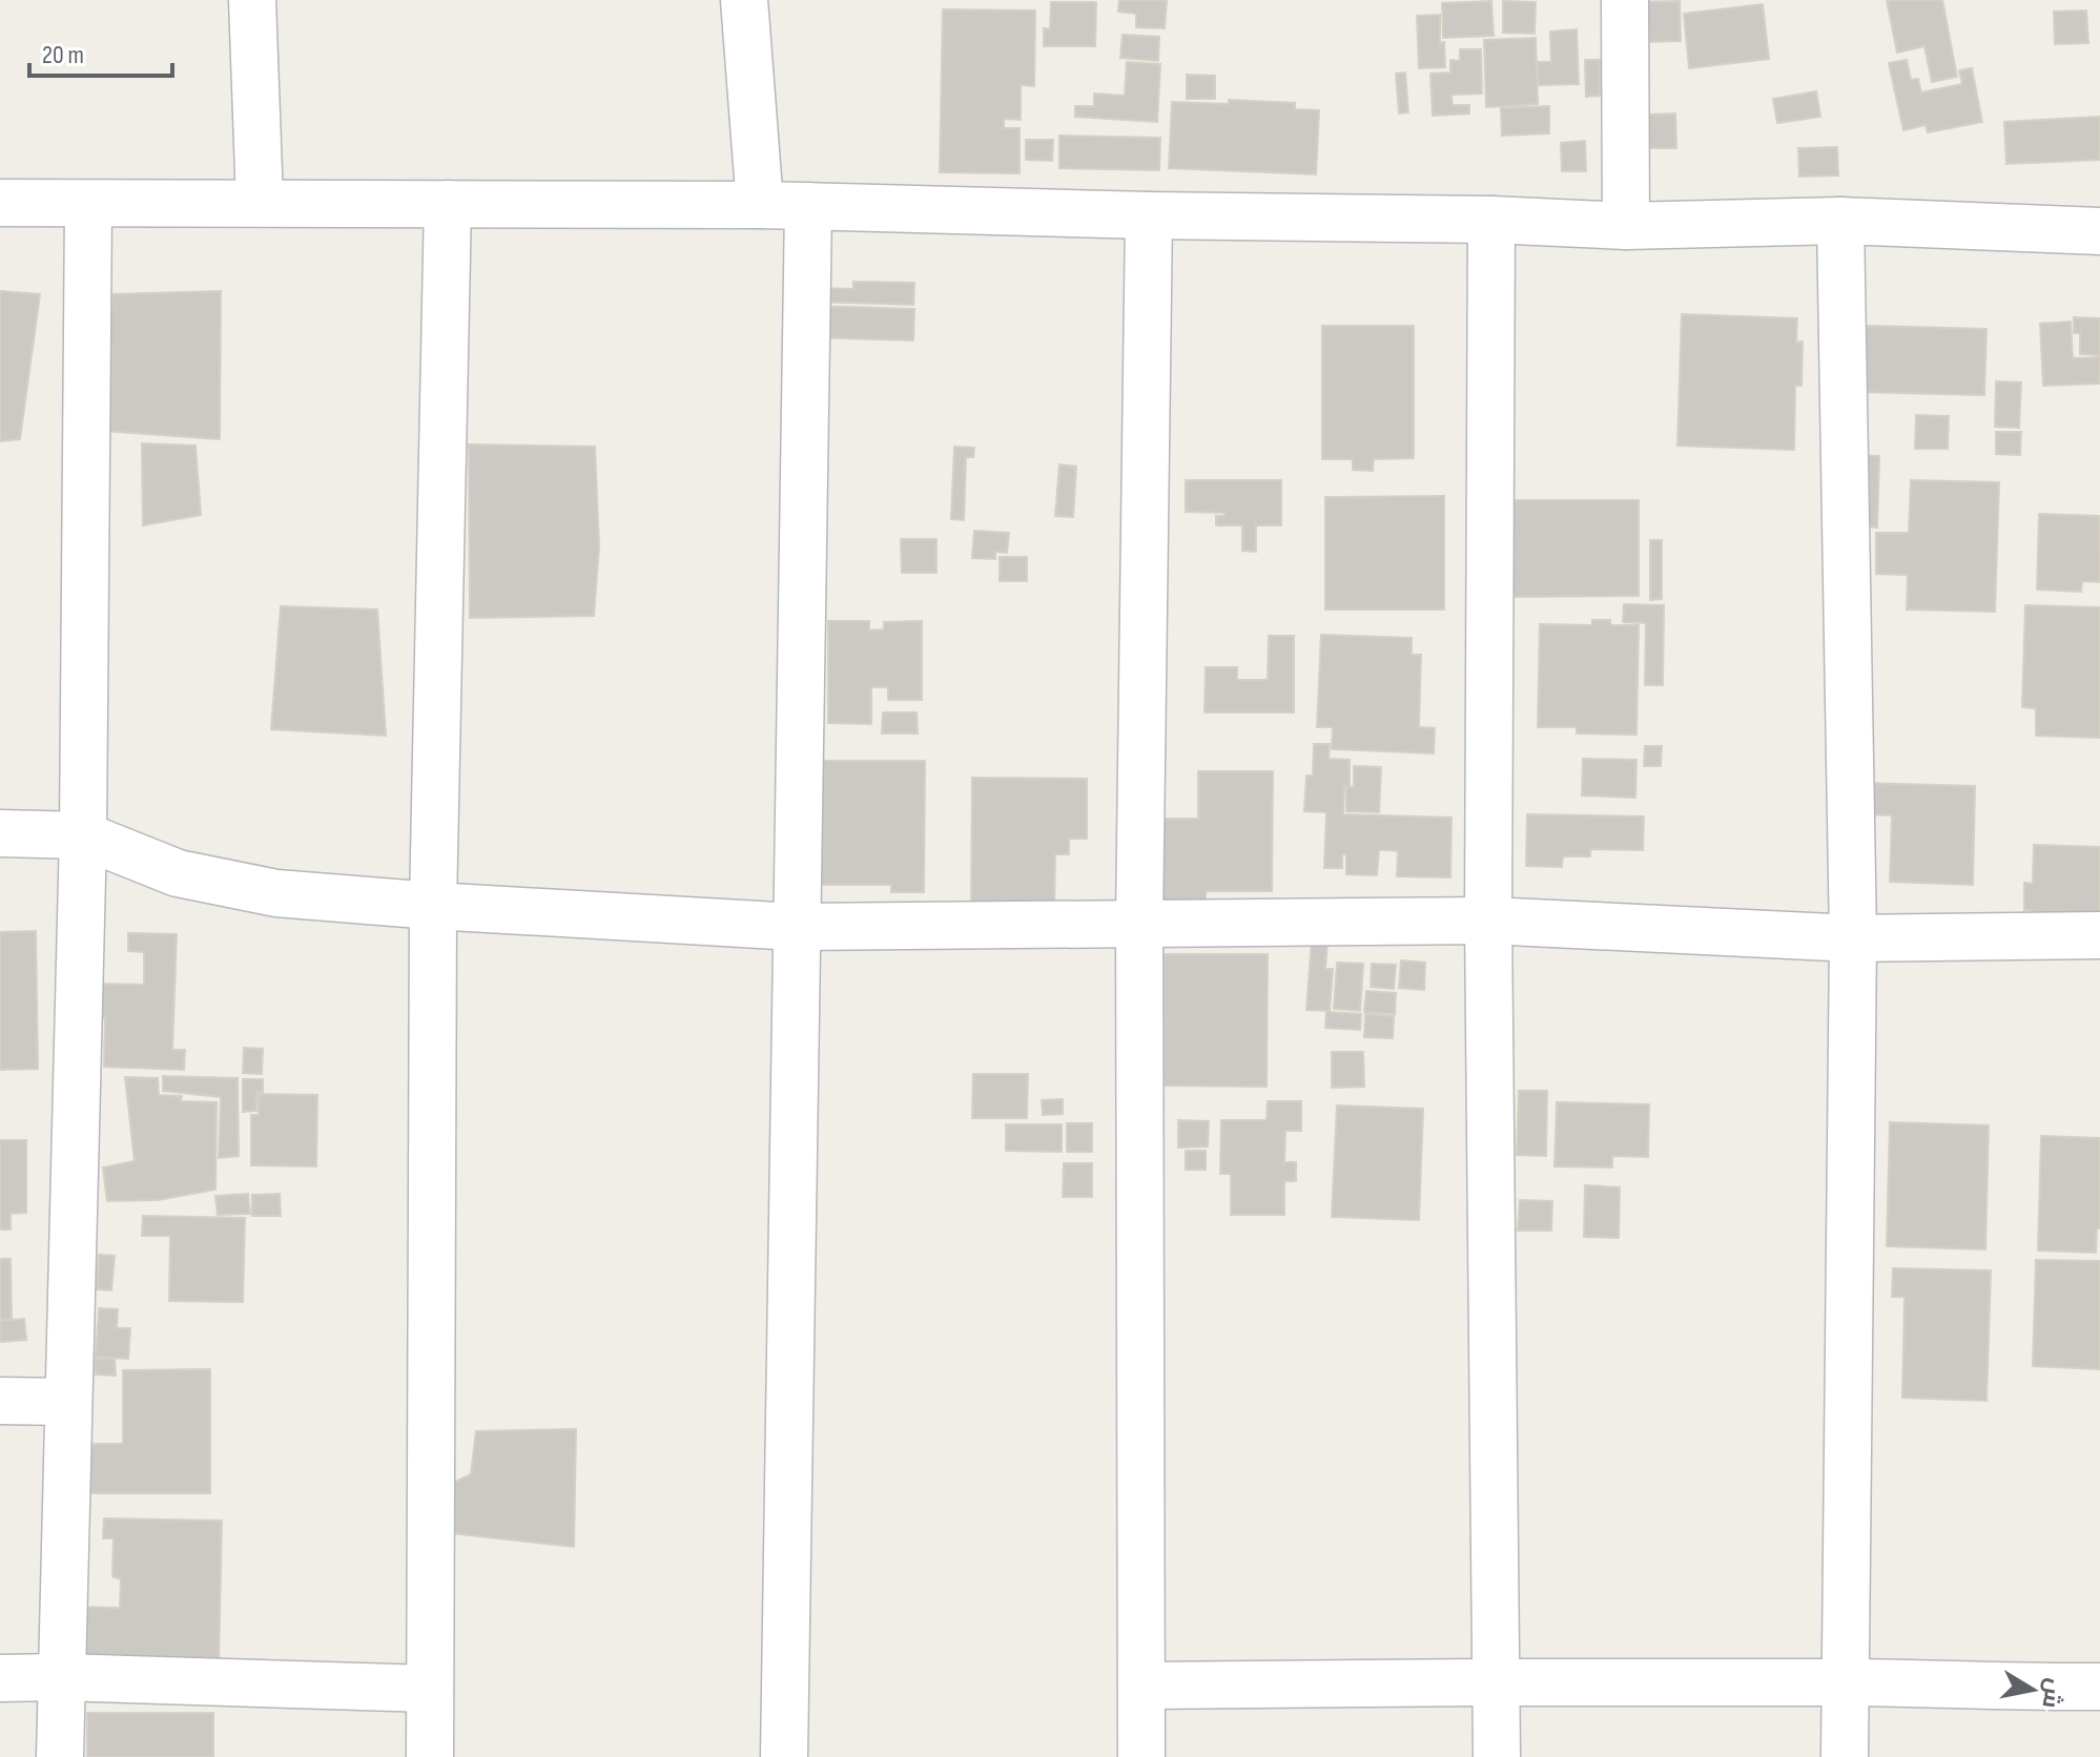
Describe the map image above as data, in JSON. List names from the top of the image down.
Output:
{
  "scale_bar": "20 m",
  "north": "right"
}
